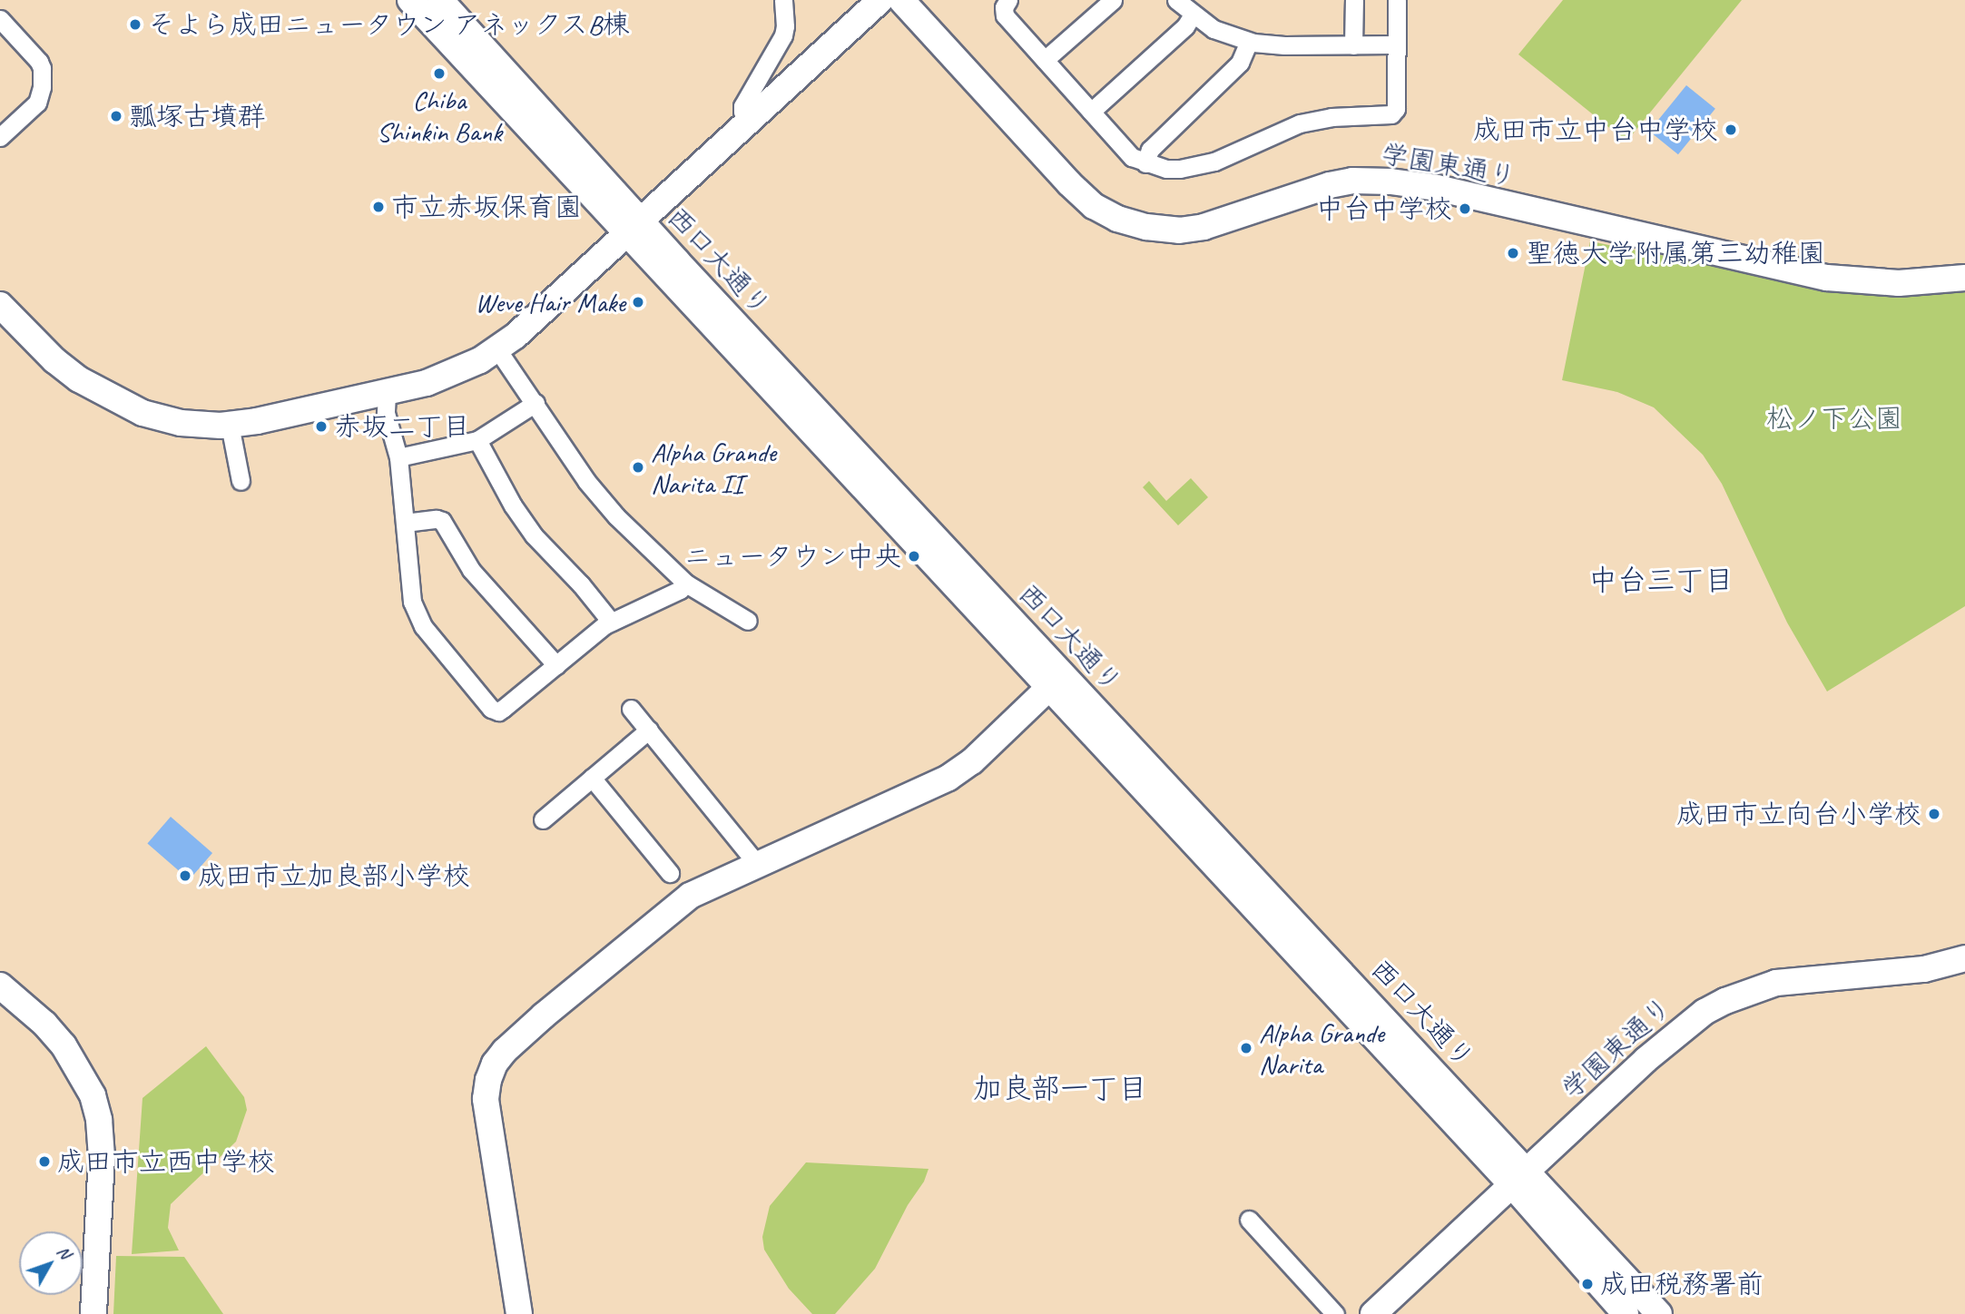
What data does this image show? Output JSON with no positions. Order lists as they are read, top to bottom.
{
  "streets": {
    "street": ["学園東通り", "西口大通り"]
  },
  "crossings": [
    ["学園東通り", "西口大通り"]
  ],
  "districts": ["中台三丁目", "加良部一丁目"],
  "parks": ["松ノ下公園"],
  "places": [
    "そよら成田ニュータウン アネックスB棟",
    "Chiba Shinkin Bank",
    "瓢塚古墳群",
    "成田市立中台中学校",
    "市立赤坂保育園",
    "中台中学校",
    "聖徳大学附属第三幼稚園",
    "Weve Hair Make",
    "赤坂二丁目",
    "Alpha Grande Narita II",
    "ニュータウン中央",
    "成田市立向台小学校",
    "成田市立加良部小学校",
    "Alpha Grande Narita",
    "成田市立西中学校",
    "成田税務署前"
  ],
  "north": "top right"
}
